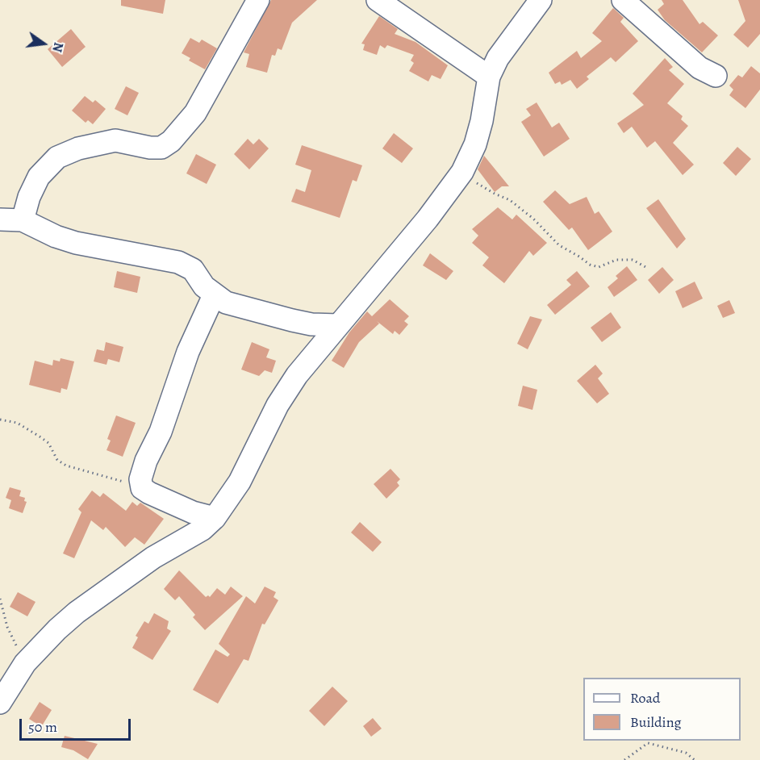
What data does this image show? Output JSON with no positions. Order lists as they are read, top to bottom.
{
  "legend": ["Road", "Building"],
  "scale_bar": "50 m",
  "north": "right"
}
